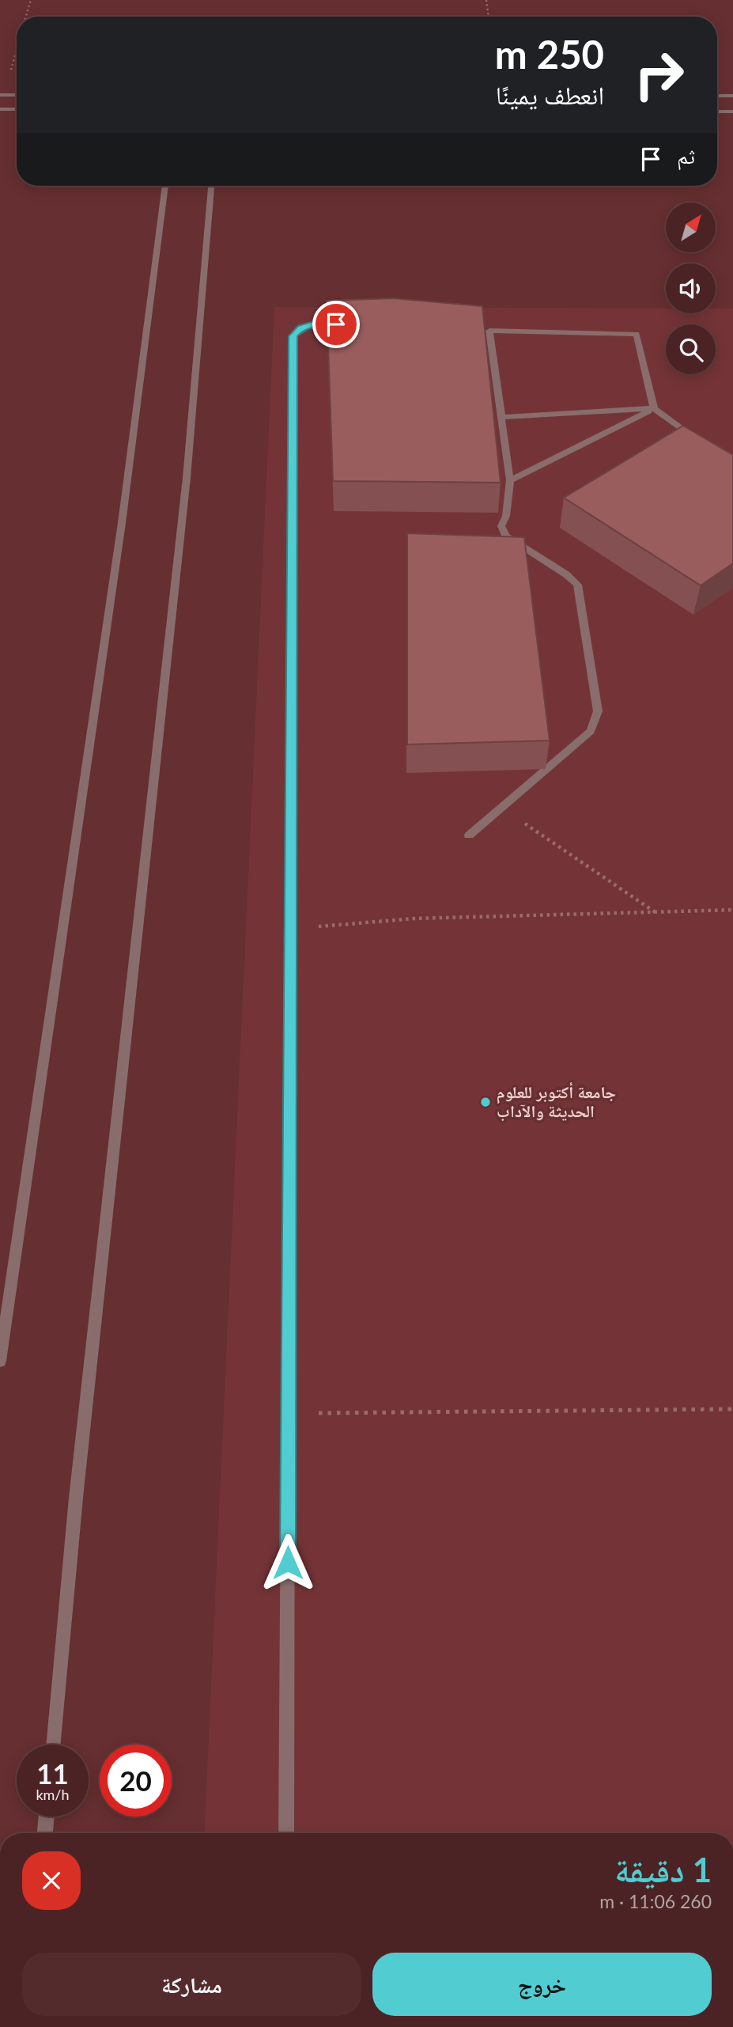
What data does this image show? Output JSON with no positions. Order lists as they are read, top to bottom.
{
  "places": ["جامعة أكتوبر للعلوم الحديثة والآداب"],
  "north": "top right",
  "page": {
    "turn": ["250 m", "انعطف يمينًا"],
    "then": "ثم",
    "speed": "11 km/h",
    "limit": "20",
    "heading": ["1 دقيقة", "260 m · 11:06"],
    "buttons": ["خروج", "مشاركة"]
  }
}
